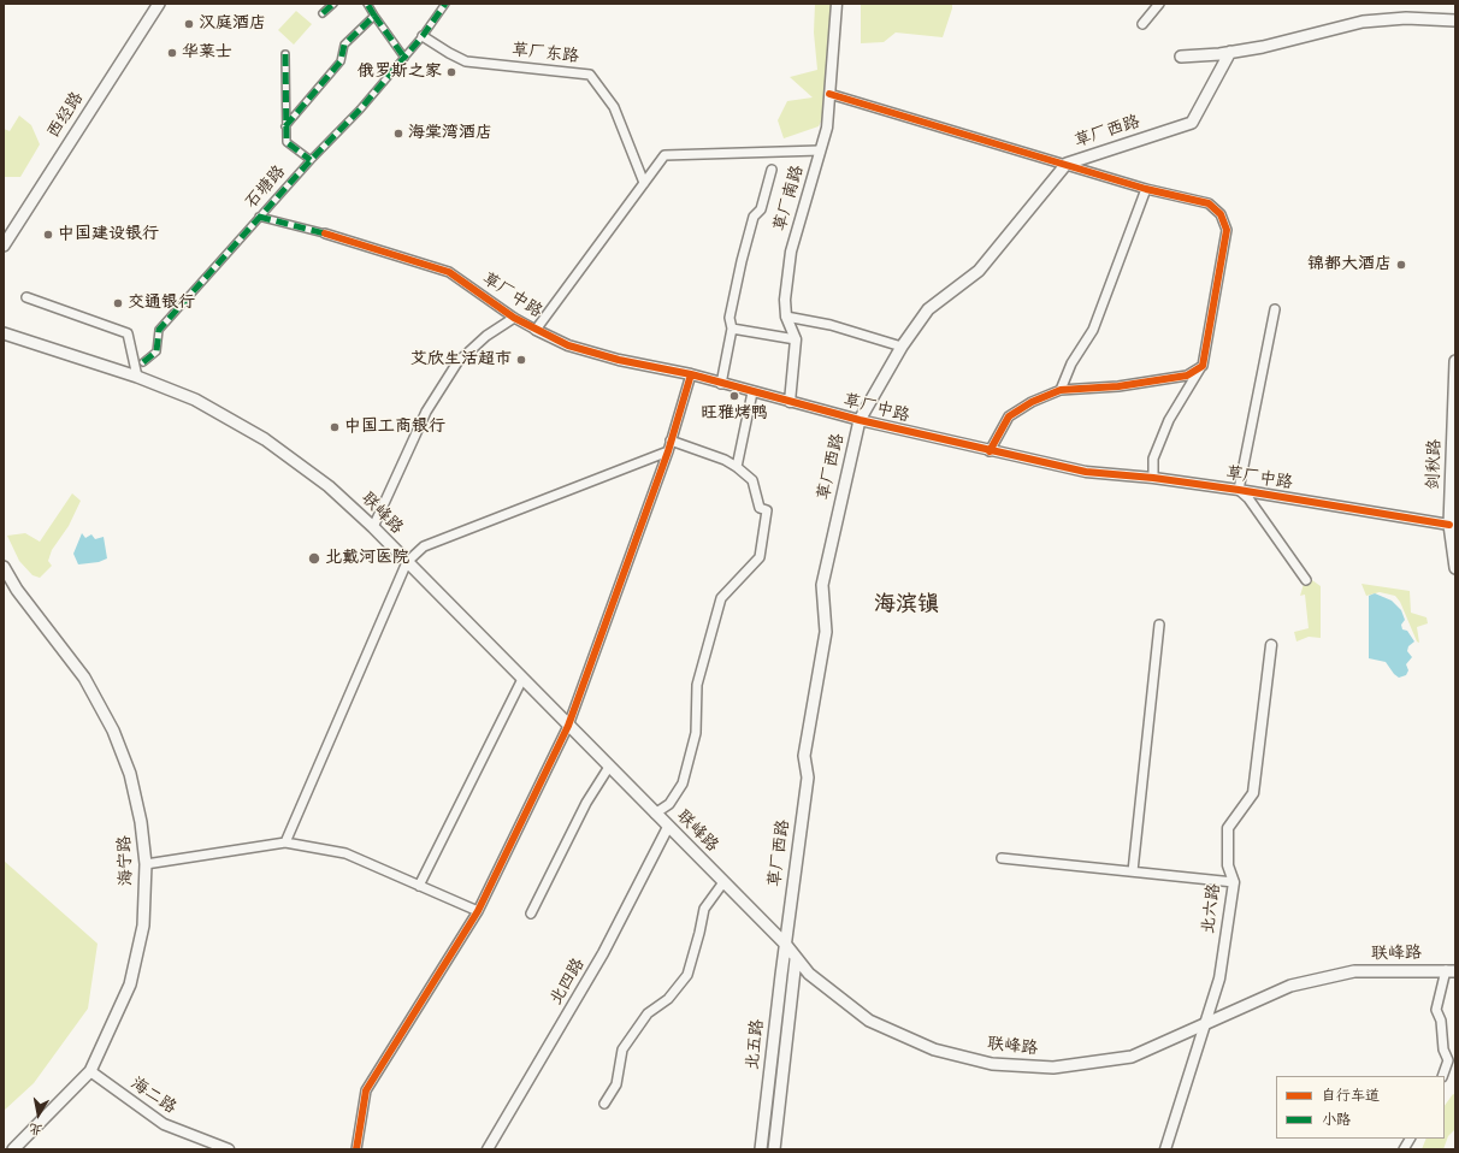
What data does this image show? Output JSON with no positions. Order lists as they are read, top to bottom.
{
  "streets": {
    "main road": [
      "西经路",
      "草厂西路",
      "剑秋路",
      "联峰路",
      "海宁路",
      "北五路"
    ],
    "street": [
      "草厂东路",
      "石塘路",
      "草厂南路",
      "草厂中路",
      "北六路",
      "北四路",
      "海二路"
    ]
  },
  "crossings": [
    ["草厂东路", "石塘路"],
    ["草厂西路", "草厂中路"],
    ["草厂西路", "联峰路"],
    ["草厂西路", "北五路"],
    ["石塘路", "草厂中路"],
    ["草厂南路", "草厂中路"],
    ["草厂中路", "剑秋路"],
    ["联峰路", "北六路"],
    ["联峰路", "北四路"],
    ["联峰路", "北五路"],
    ["海宁路", "海二路"]
  ],
  "districts": ["海滨镇"],
  "places": [
    "汉庭酒店",
    "华莱士",
    "俄罗斯之家",
    "海棠湾酒店",
    "中国建设银行",
    "锦都大酒店",
    "交通银行",
    "艾欣生活超市",
    "旺雅烤鸭",
    "中国工商银行",
    "北戴河医院"
  ],
  "legend": ["自行车道", "小路"],
  "north": "bottom"
}
